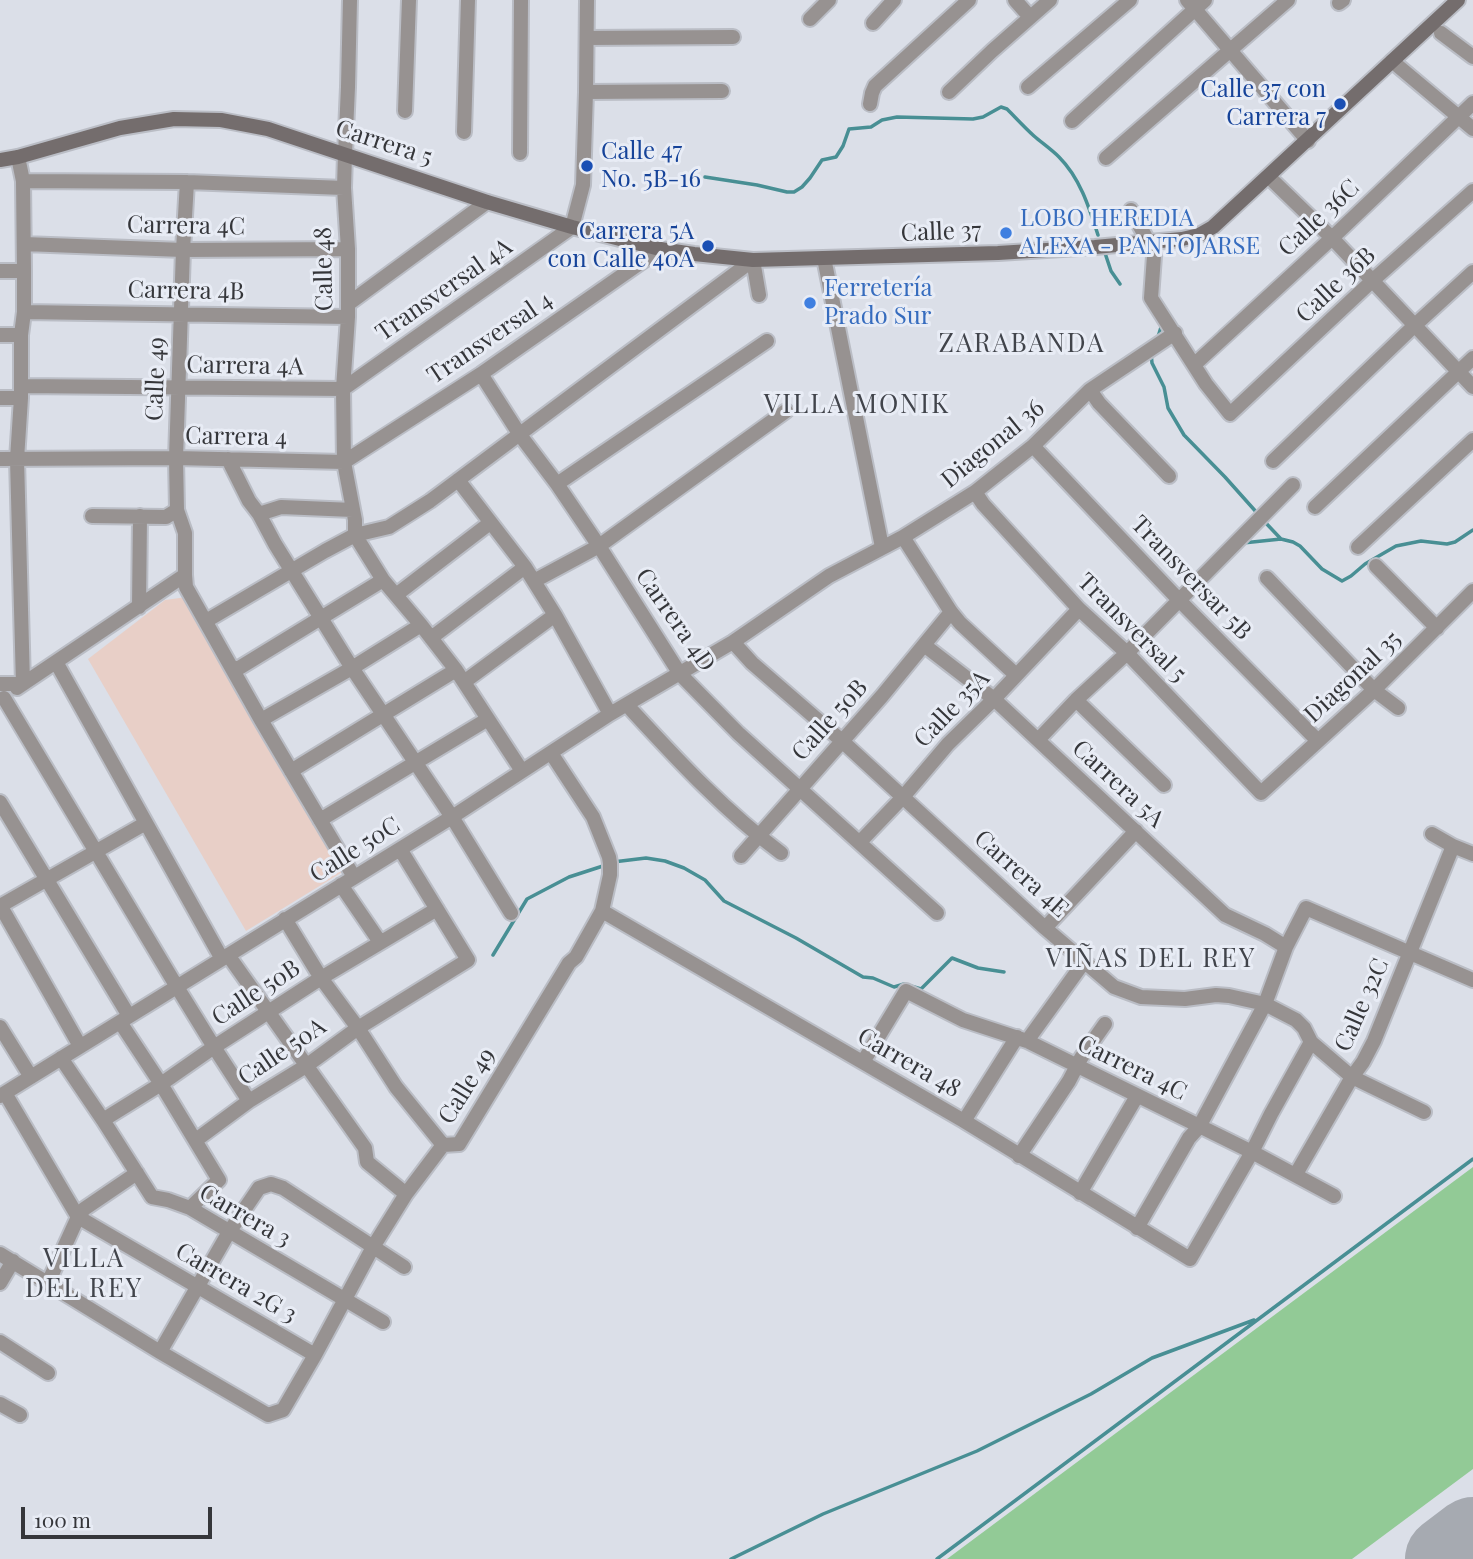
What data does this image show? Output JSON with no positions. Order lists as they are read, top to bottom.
{
  "streets": {
    "main road": ["Carrera 5", "Calle 37"],
    "street": [
      "Calle 36C",
      "Carrera 4C",
      "Calle 48",
      "Calle 36B",
      "Transversal 4A",
      "Carrera 4B",
      "Transversal 4",
      "Carrera 4A",
      "Calle 49",
      "Carrera 4",
      "Diagonal 36",
      "Transversar 5B",
      "Carrera 4D",
      "Transversal 5",
      "Diagonal 35",
      "Calle 35A",
      "Calle 50B",
      "Carrera 5A",
      "Calle 50C",
      "Carrera 4E",
      "Calle 32C",
      "Calle 50A",
      "Carrera 48",
      "Carrera 3",
      "Carrera 2G 3"
    ]
  },
  "crossings": [
    ["Carrera 5", "Calle 37"],
    ["Carrera 5", "Calle 48"],
    ["Carrera 5", "Transversal 4A"],
    ["Carrera 5", "Transversal 4"],
    ["Calle 36C", "Calle 36B"],
    ["Carrera 4C", "Calle 48"],
    ["Carrera 4C", "Calle 49"],
    ["Carrera 4C", "Calle 32C"],
    ["Carrera 4C", "Carrera 48"],
    ["Calle 48", "Transversal 4A"],
    ["Calle 48", "Carrera 4B"],
    ["Calle 48", "Transversal 4"],
    ["Calle 48", "Carrera 4A"],
    ["Calle 48", "Carrera 4"],
    ["Transversal 4A", "Carrera 4A"],
    ["Carrera 4B", "Calle 49"],
    ["Transversal 4", "Carrera 4"],
    ["Transversal 4", "Carrera 4D"],
    ["Carrera 4A", "Calle 49"],
    ["Calle 49", "Carrera 4"],
    ["Calle 49", "Calle 50C"],
    ["Calle 49", "Carrera 48"],
    ["Calle 49", "Carrera 3"],
    ["Calle 49", "Carrera 2G 3"],
    ["Diagonal 36", "Transversar 5B"],
    ["Diagonal 36", "Transversal 5"],
    ["Diagonal 36", "Calle 50C"],
    ["Diagonal 36", "Carrera 4E"],
    ["Transversar 5B", "Diagonal 35"],
    ["Carrera 4D", "Calle 35A"],
    ["Carrera 4D", "Calle 50B"],
    ["Carrera 4D", "Calle 50C"],
    ["Transversal 5", "Diagonal 35"],
    ["Transversal 5", "Calle 35A"],
    ["Calle 35A", "Carrera 5A"],
    ["Calle 35A", "Carrera 4E"],
    ["Calle 50B", "Carrera 5A"],
    ["Calle 50B", "Carrera 4E"],
    ["Calle 50B", "Calle 50A"],
    ["Calle 50B", "Carrera 3"],
    ["Calle 50C", "Carrera 4E"],
    ["Calle 50C", "Carrera 3"],
    ["Calle 50C", "Carrera 2G 3"],
    ["Carrera 4E", "Calle 32C"]
  ],
  "districts": [
    "ZARABANDA",
    "VILLA MONIK",
    "VIÑAS DEL REY",
    "VILLA DEL REY"
  ],
  "places": [
    "Calle 37 con Carrera 7",
    "Calle 47 No. 5B-16",
    "LOBO HEREDIA ALEXA - PANTOJARSE",
    "Carrera 5A con Calle 40A",
    "Ferretería Prado Sur"
  ],
  "scale_bar": "100 m"
}
